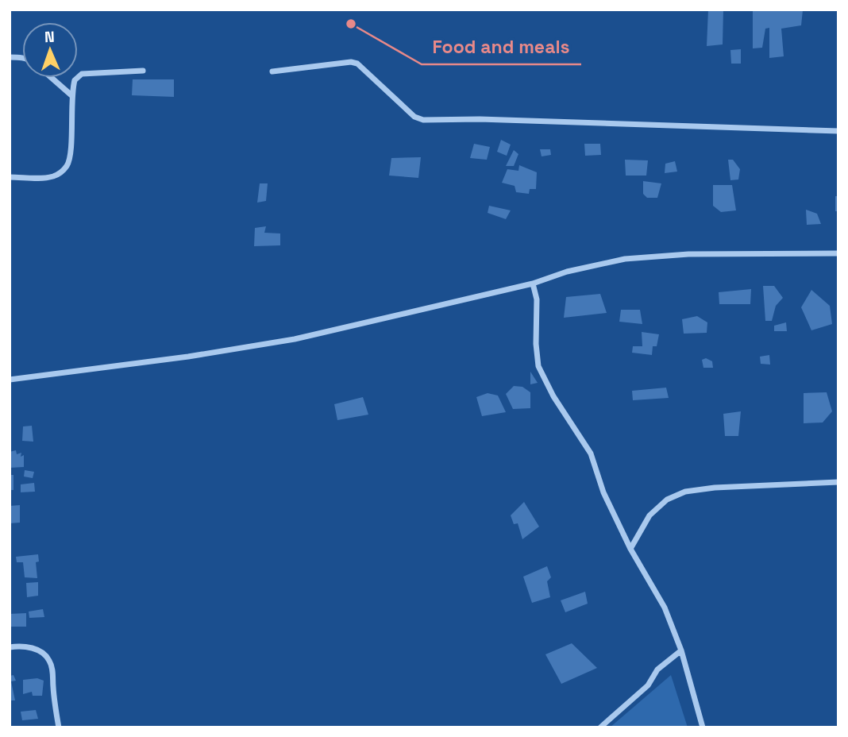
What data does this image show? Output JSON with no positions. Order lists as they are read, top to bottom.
{
  "places": ["Food and meals"],
  "north": "top"
}
